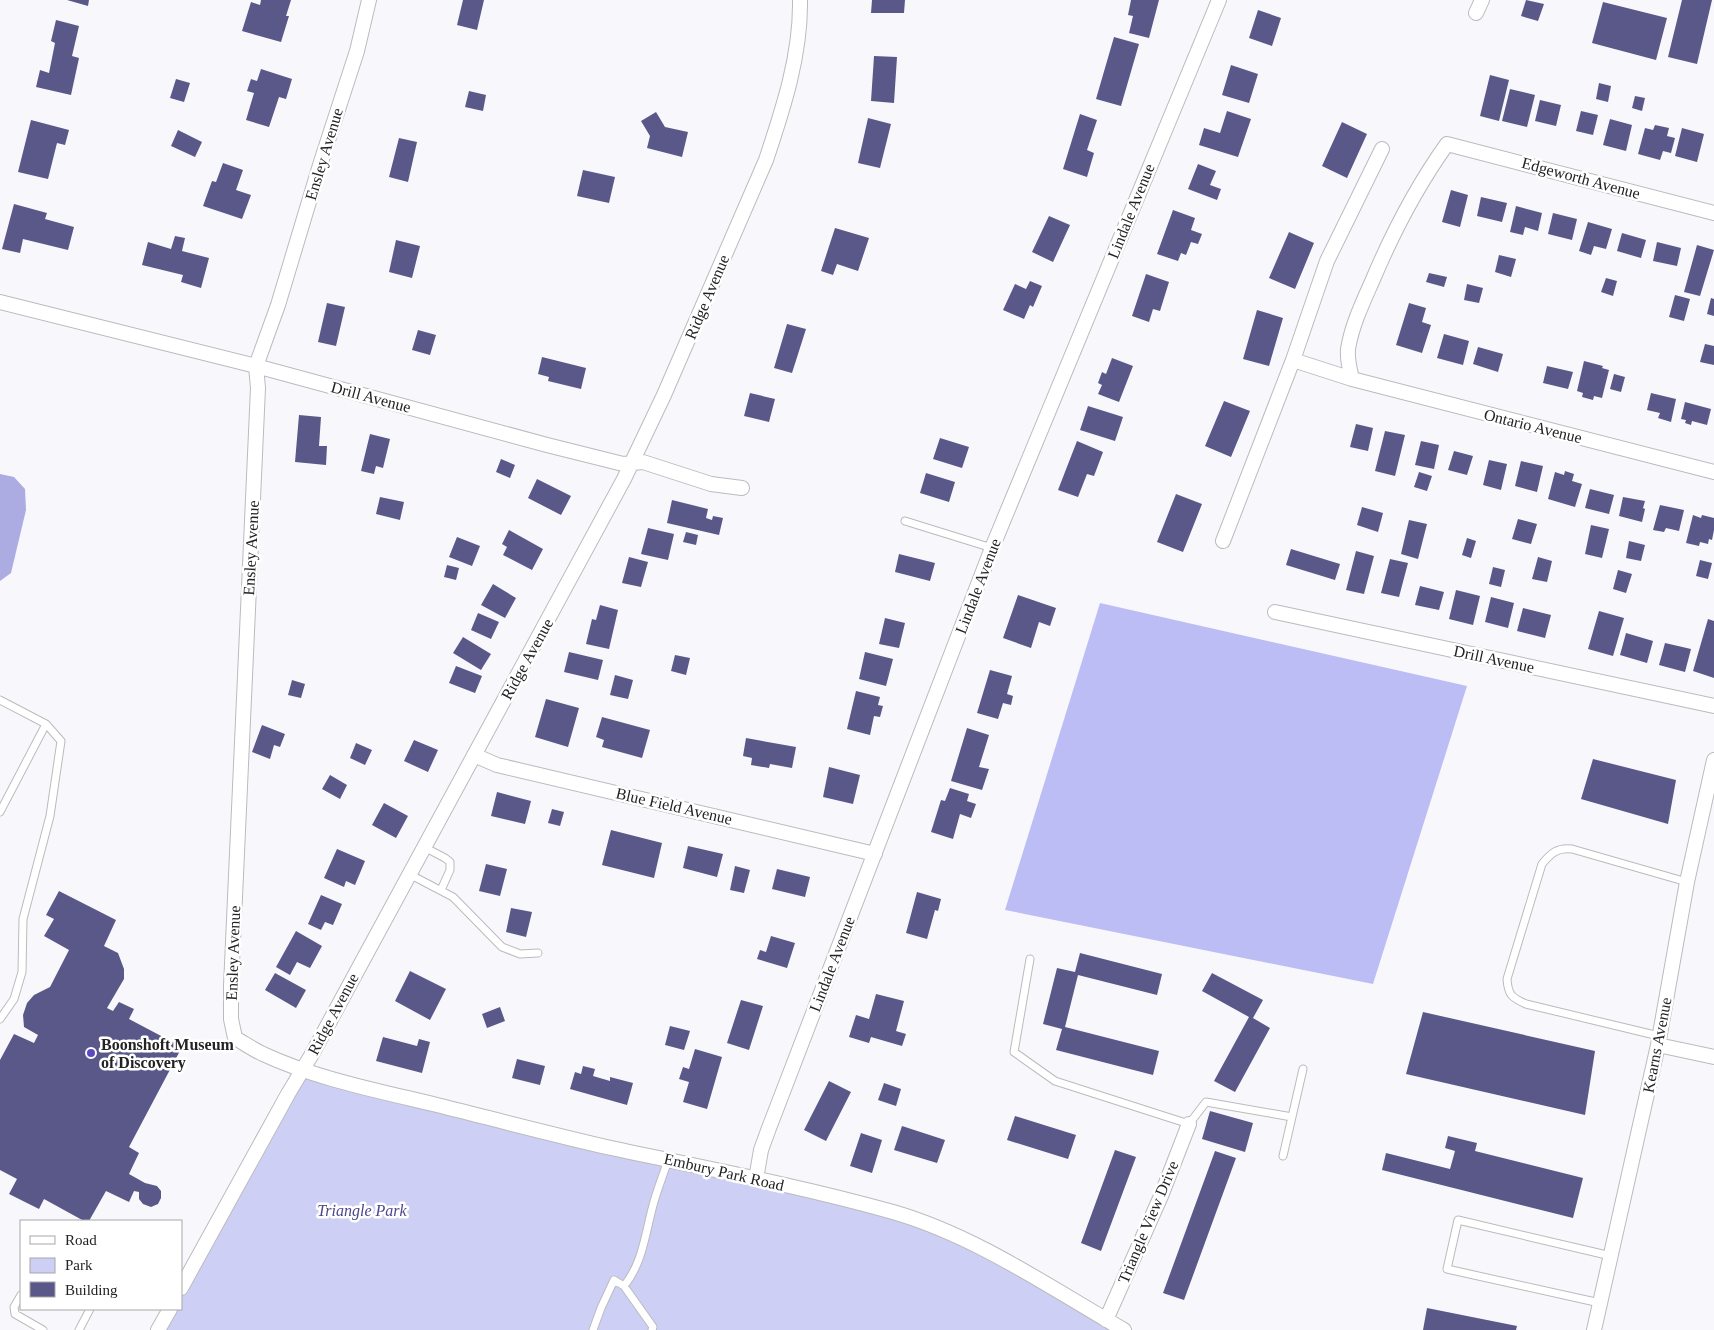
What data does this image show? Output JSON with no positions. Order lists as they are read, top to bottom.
{
  "streets": {
    "street": [
      "Ensley Avenue",
      "Edgeworth Avenue",
      "Lindale Avenue",
      "Ridge Avenue",
      "Drill Avenue",
      "Ontario Avenue",
      "Blue Field Avenue",
      "Kearns Avenue",
      "Embury Park Road",
      "Triangle View Drive"
    ]
  },
  "crossings": [
    ["Ensley Avenue", "Ridge Avenue"],
    ["Ensley Avenue", "Drill Avenue"],
    ["Ensley Avenue", "Embury Park Road"],
    ["Edgeworth Avenue", "Ontario Avenue"],
    ["Lindale Avenue", "Blue Field Avenue"],
    ["Lindale Avenue", "Embury Park Road"],
    ["Ridge Avenue", "Drill Avenue"],
    ["Ridge Avenue", "Blue Field Avenue"],
    ["Ridge Avenue", "Embury Park Road"],
    ["Embury Park Road", "Triangle View Drive"]
  ],
  "parks": ["Triangle Park"],
  "places": ["Boonshoft Museum of Discovery"],
  "legend": ["Road", "Park", "Building"]
}
